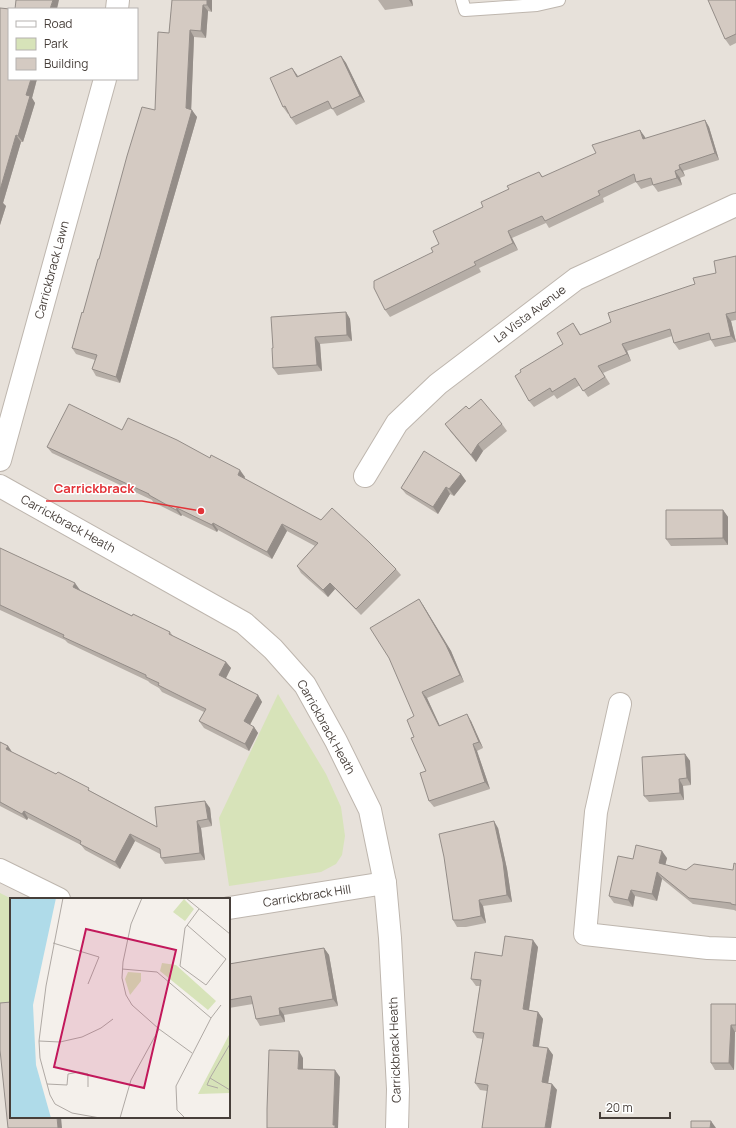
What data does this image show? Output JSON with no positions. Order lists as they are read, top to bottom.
{
  "streets": {
    "street": [
      "Carrickbrack Lawn",
      "La Vista Avenue",
      "Carrickbrack Heath",
      "Carrickbrack Hill"
    ]
  },
  "crossings": [
    ["Carrickbrack Heath", "Carrickbrack Hill"]
  ],
  "places": ["Carrickbrack"],
  "legend": ["Road", "Park", "Building"],
  "scale_bar": "20 m"
}
